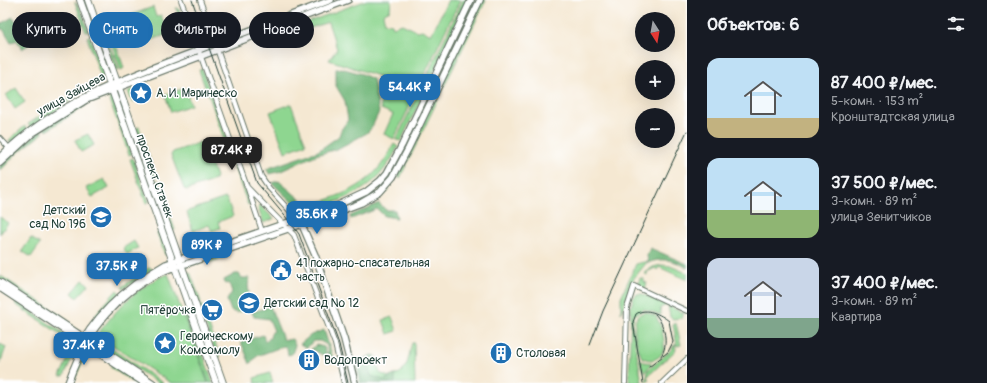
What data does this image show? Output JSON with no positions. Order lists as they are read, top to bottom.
{
  "streets": {
    "main road": ["улица Зайцева", "проспект Стачек"]
  },
  "crossings": [
    ["улица Зайцева", "проспект Стачек"]
  ],
  "places": {
    "place": ["А. И. Маринеско", "Героическому Комсомолу"],
    "school or university": ["Детский сад № 196", "Детский сад № 12"],
    "public building": ["41 пожарно-спасательная часть"],
    "supermarket": ["Пятёрочка"],
    "building": ["Столовая", "Водопроект"]
  },
  "north": "bottom",
  "page": {
    "heading": "Объектов: 6",
    "map_buttons": ["+", "−"],
    "chip": [
      "Купить",
      "Снять",
      "Фильтры",
      "Новое"
    ],
    "list": [
      {
        "name": "87 400 ₽/мес.",
        "note": "5-комн. · 153 m² · Кронштадтская улица"
      },
      {
        "name": "37 500 ₽/мес.",
        "note": "3-комн. · 89 m² · улица Зенитчиков"
      },
      {
        "name": "37 400 ₽/мес.",
        "note": "3-комн. · 89 m² · Квартира"
      }
    ],
    "price": [
      "54.4K ₽",
      "87.4K ₽",
      "35.6K ₽",
      "89K ₽",
      "37.5K ₽",
      "37.4K ₽"
    ]
  }
}
